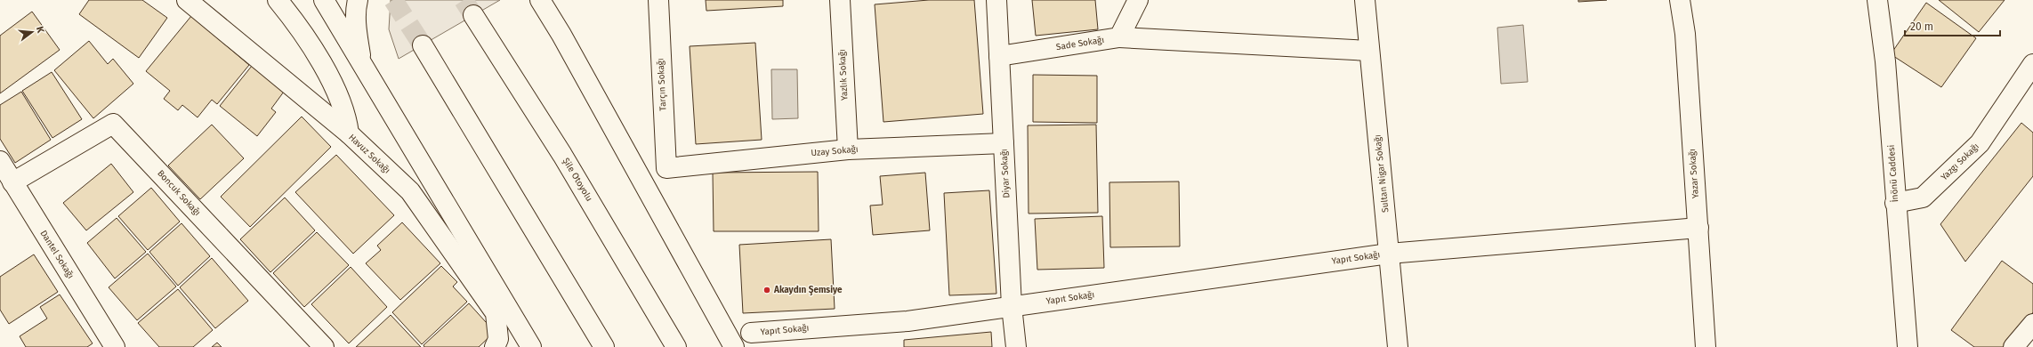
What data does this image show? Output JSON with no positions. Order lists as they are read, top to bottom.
{
  "streets": {
    "main road": [
      "Sade Sokağı",
      "Yazlık Sokağı",
      "Tarçın Sokağı",
      "Uzay Sokağı",
      "Havuz Sokağı",
      "Yazgı Sokağı",
      "Diyar Sokağı",
      "Sultan Nigar Sokağı",
      "Yazar Sokağı",
      "İnönü Caddesi",
      "Şile Otoyolu",
      "Boncuk Sokağı",
      "Dantel Sokağı",
      "Yapıt Sokağı"
    ]
  },
  "crossings": [
    ["Sade Sokağı", "Diyar Sokağı"],
    ["Sade Sokağı", "Sultan Nigar Sokağı"],
    ["Yazlık Sokağı", "Uzay Sokağı"],
    ["Tarçın Sokağı", "Uzay Sokağı"],
    ["Uzay Sokağı", "Diyar Sokağı"],
    ["Yazgı Sokağı", "İnönü Caddesi"],
    ["Diyar Sokağı", "Yapıt Sokağı"],
    ["Sultan Nigar Sokağı", "Yapıt Sokağı"],
    ["Yazar Sokağı", "Yapıt Sokağı"],
    ["Boncuk Sokağı", "Dantel Sokağı"]
  ],
  "places": ["Akaydın Şemsiye"],
  "scale_bar": "20 m",
  "north": "right"
}
